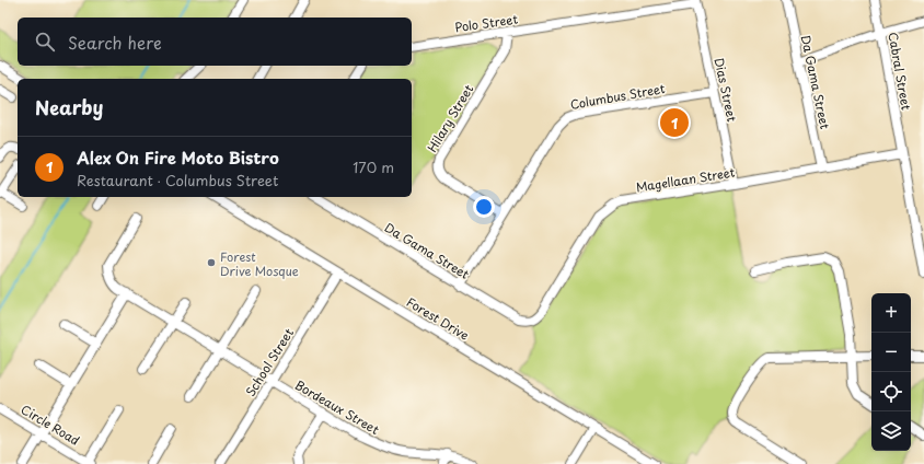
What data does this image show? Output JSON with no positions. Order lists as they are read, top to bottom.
{
  "streets": {
    "street": [
      "Polo Street",
      "Cabral Street",
      "Da Gama Street",
      "Dias Street",
      "Columbus Street",
      "Hilary Street",
      "Magellaan Street",
      "Forest Drive",
      "School Street",
      "Bordeaux Street",
      "Circle Road"
    ]
  },
  "crossings": [
    ["Polo Street", "Dias Street"],
    ["Polo Street", "Hilary Street"],
    ["Cabral Street", "Magellaan Street"],
    ["Da Gama Street", "Columbus Street"],
    ["Da Gama Street", "Magellaan Street"],
    ["Dias Street", "Columbus Street"],
    ["Dias Street", "Magellaan Street"],
    ["Columbus Street", "Hilary Street"],
    ["Forest Drive", "School Street"],
    ["School Street", "Bordeaux Street"]
  ],
  "places": ["Forest Drive Mosque"],
  "page": {
    "search": "Search here",
    "heading": "Nearby",
    "pins": "1",
    "list": [
      {
        "mark": "1",
        "name": "Alex On Fire Moto Bistro",
        "note": "Restaurant · Columbus Street",
        "value": "170 m"
      }
    ],
    "map_buttons": ["+", "−"]
  }
}
